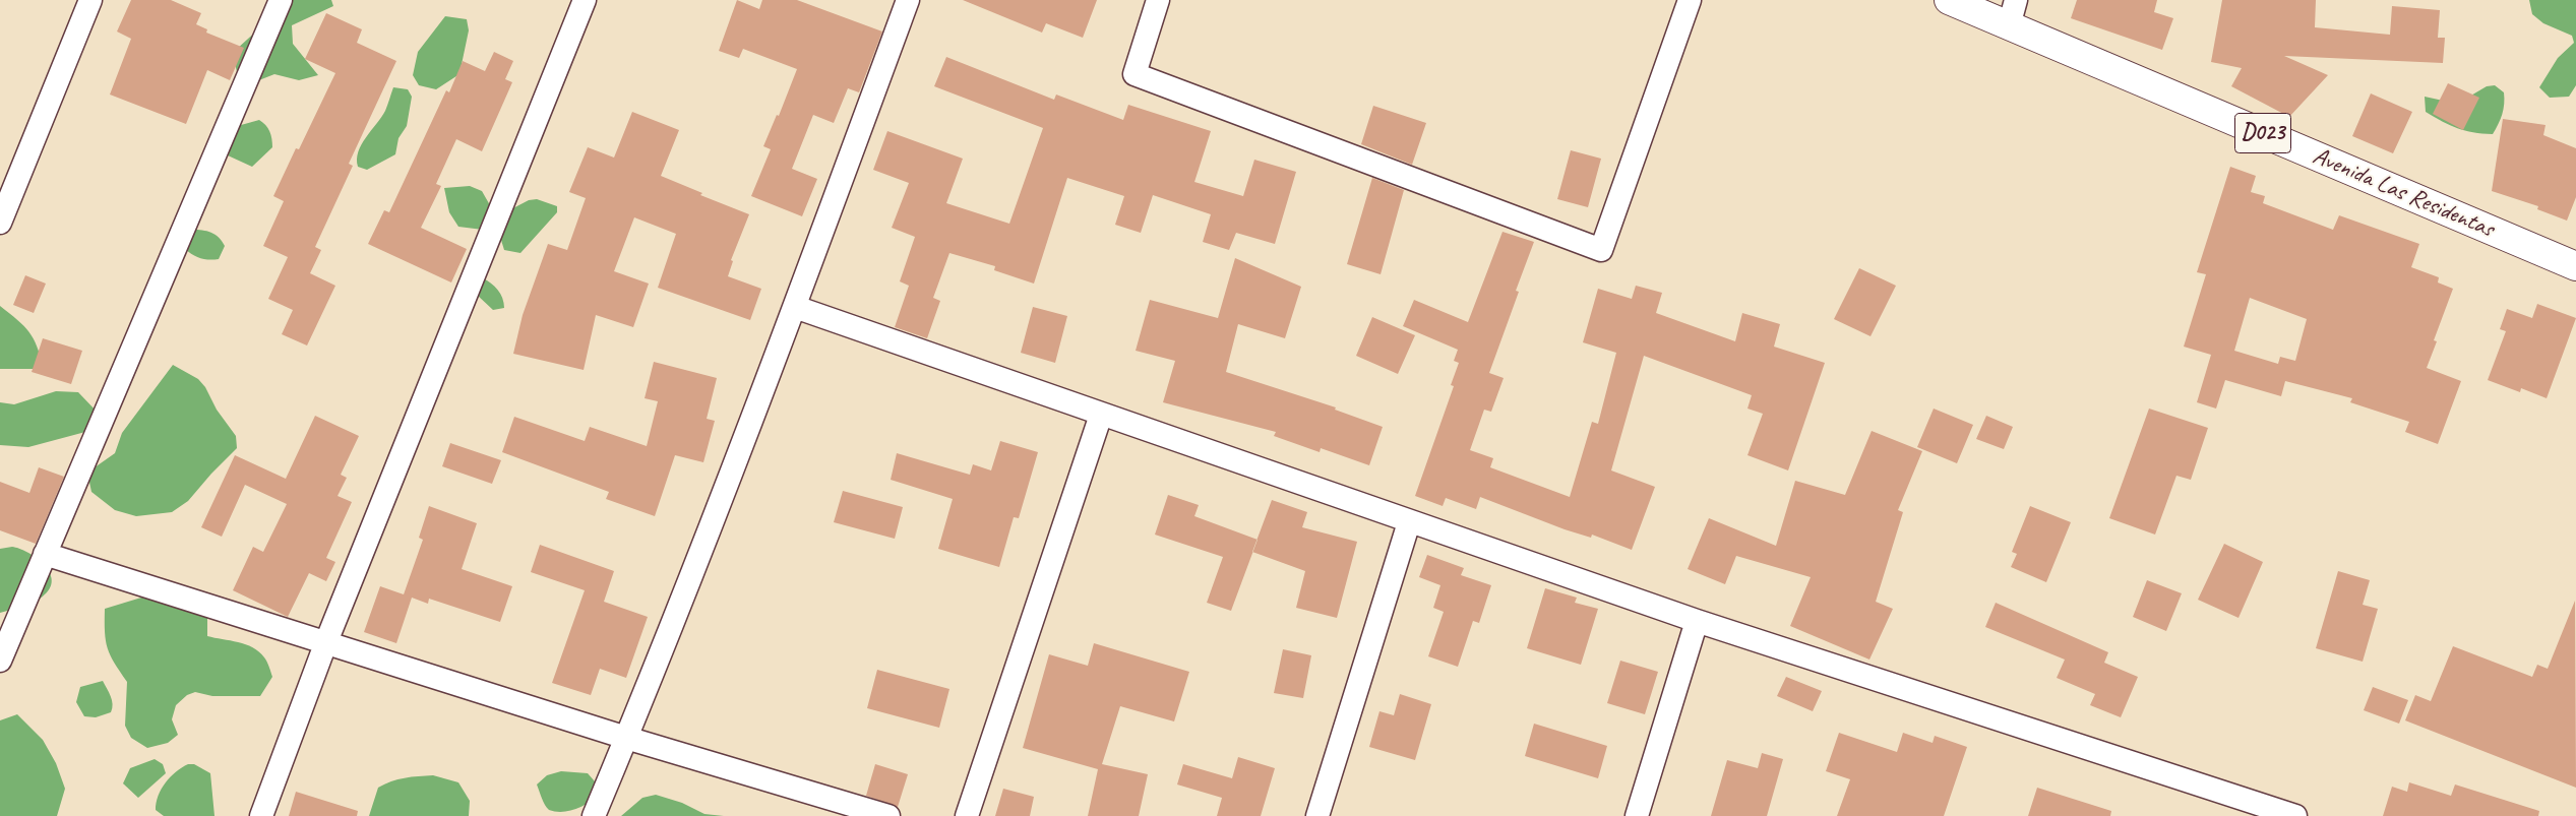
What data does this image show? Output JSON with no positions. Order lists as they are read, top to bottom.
{
  "streets": {
    "main road": ["D023", "Avenida Las Residentas"]
  }
}
